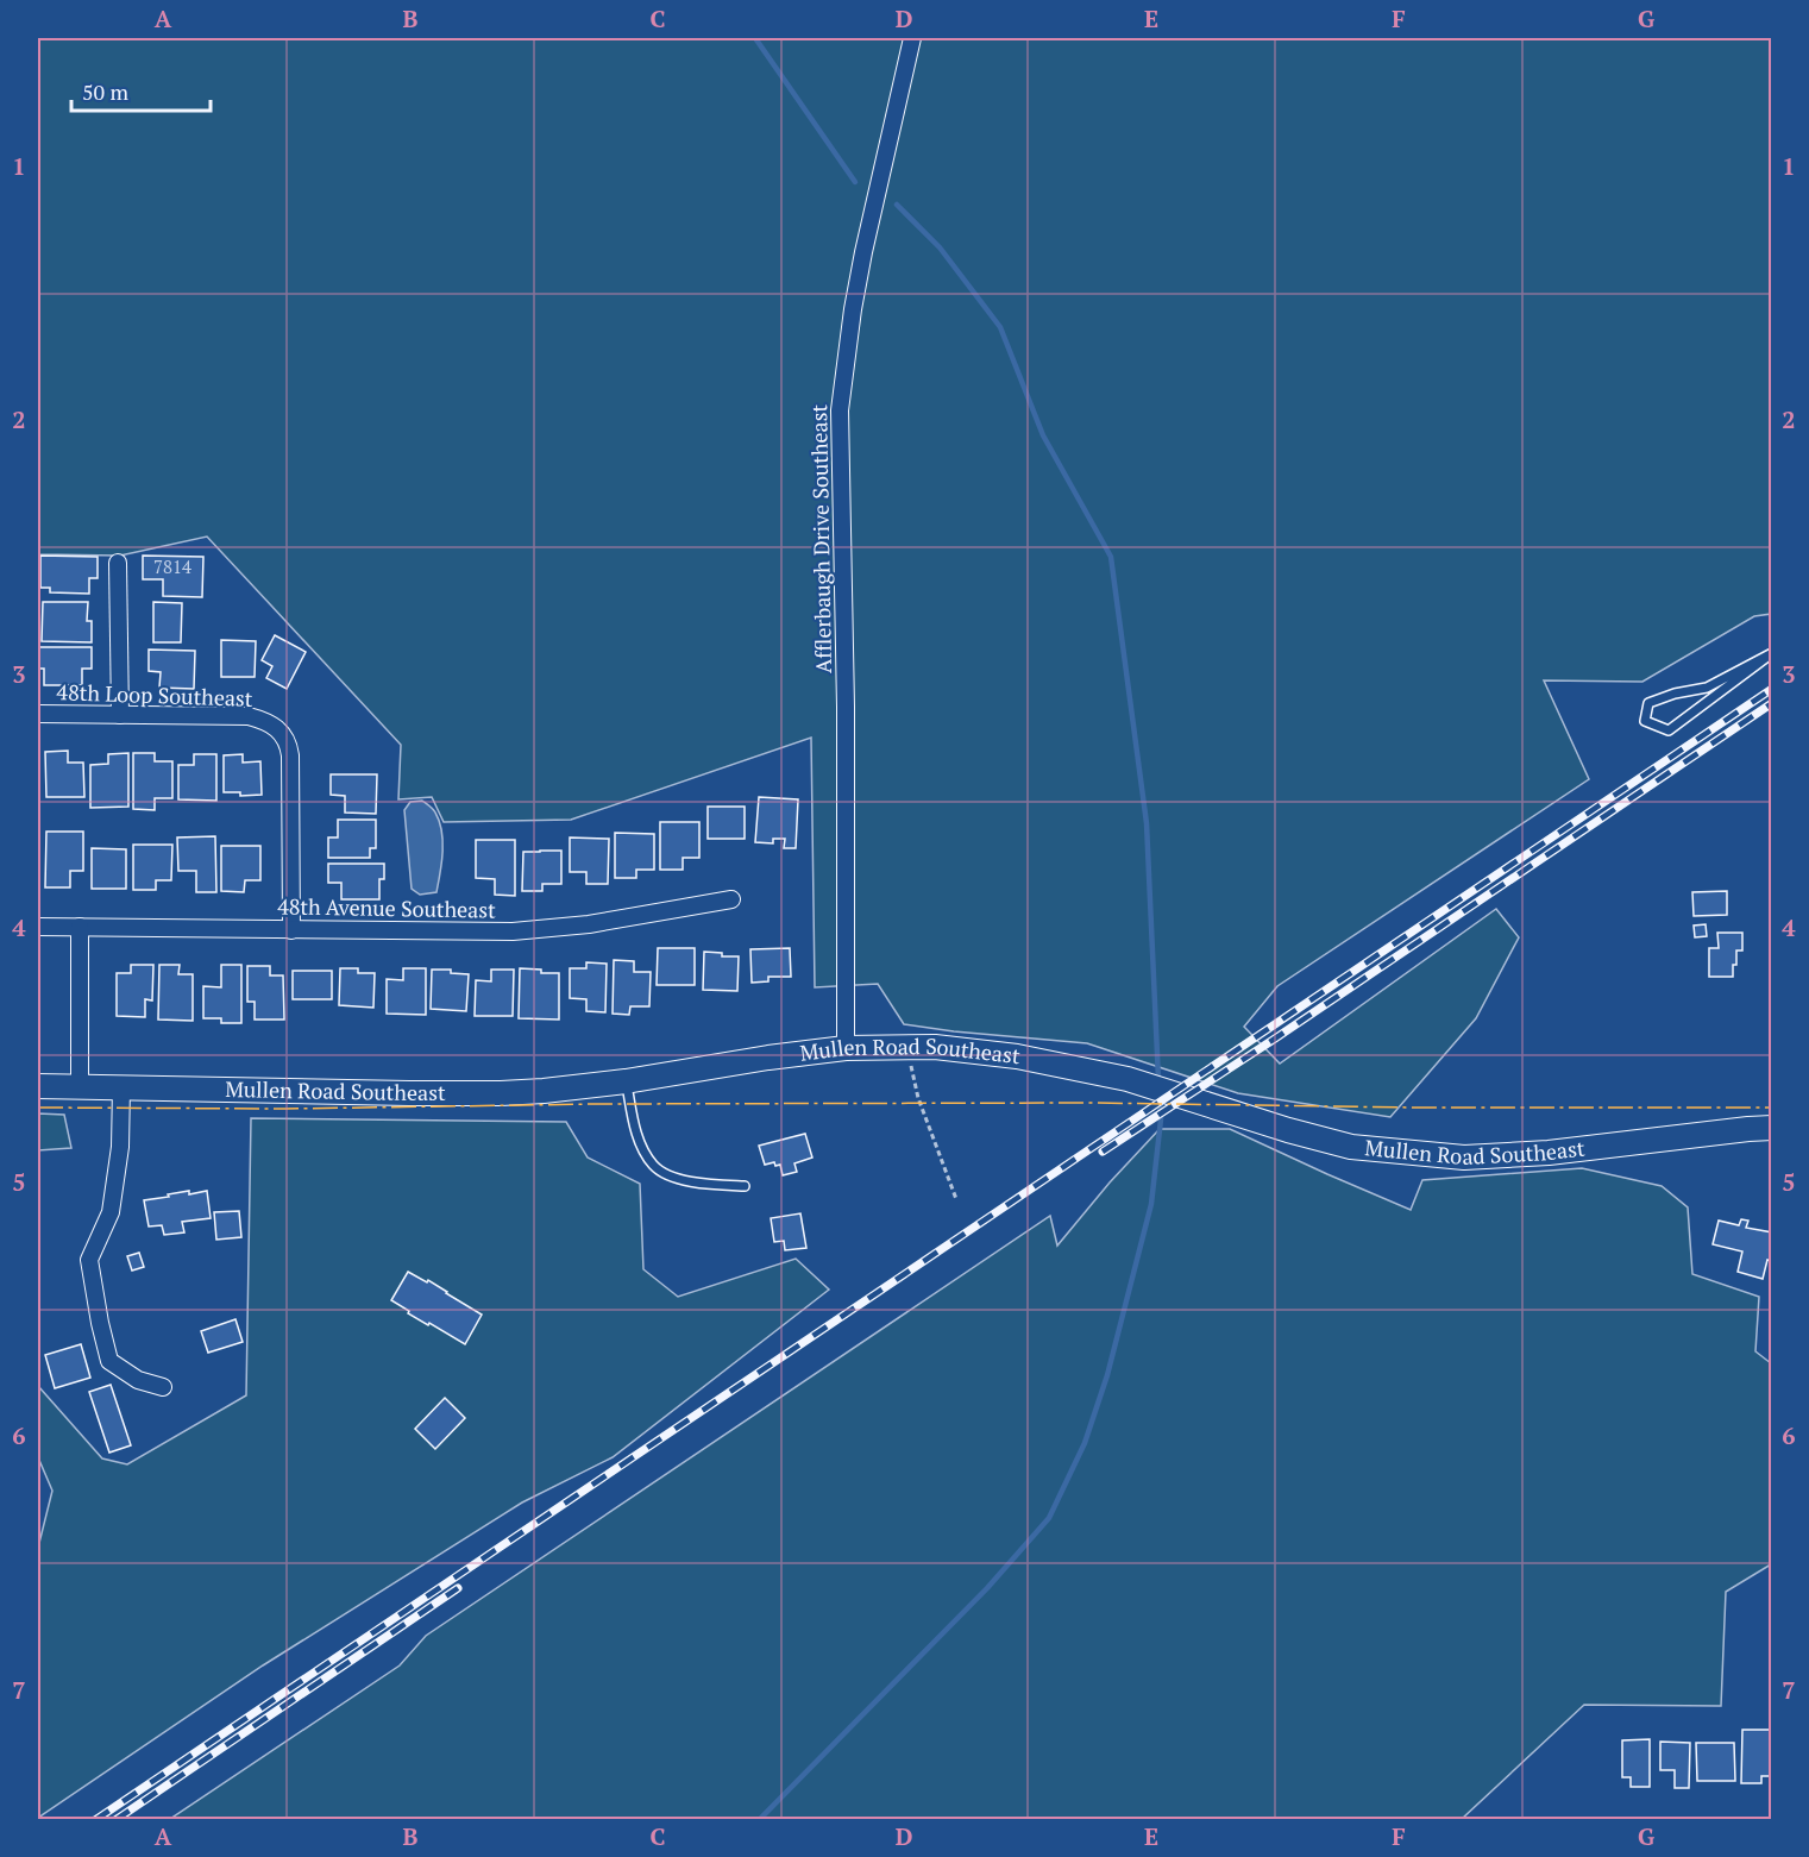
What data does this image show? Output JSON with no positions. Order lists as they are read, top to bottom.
{
  "streets": {
    "street": [
      "Afflerbaugh Drive Southeast",
      "48th Loop Southeast",
      "48th Avenue Southeast",
      "Mullen Road Southeast"
    ]
  },
  "crossings": [
    ["Afflerbaugh Drive Southeast", "Mullen Road Southeast"],
    ["48th Loop Southeast", "48th Avenue Southeast"]
  ],
  "house_numbers": ["7814"],
  "scale_bar": "50 m",
  "grid": {
    "columns": [
      "A",
      "B",
      "C",
      "D",
      "E",
      "F",
      "G"
    ],
    "rows": [
      "1",
      "2",
      "3",
      "4",
      "5",
      "6",
      "7"
    ]
  }
}
